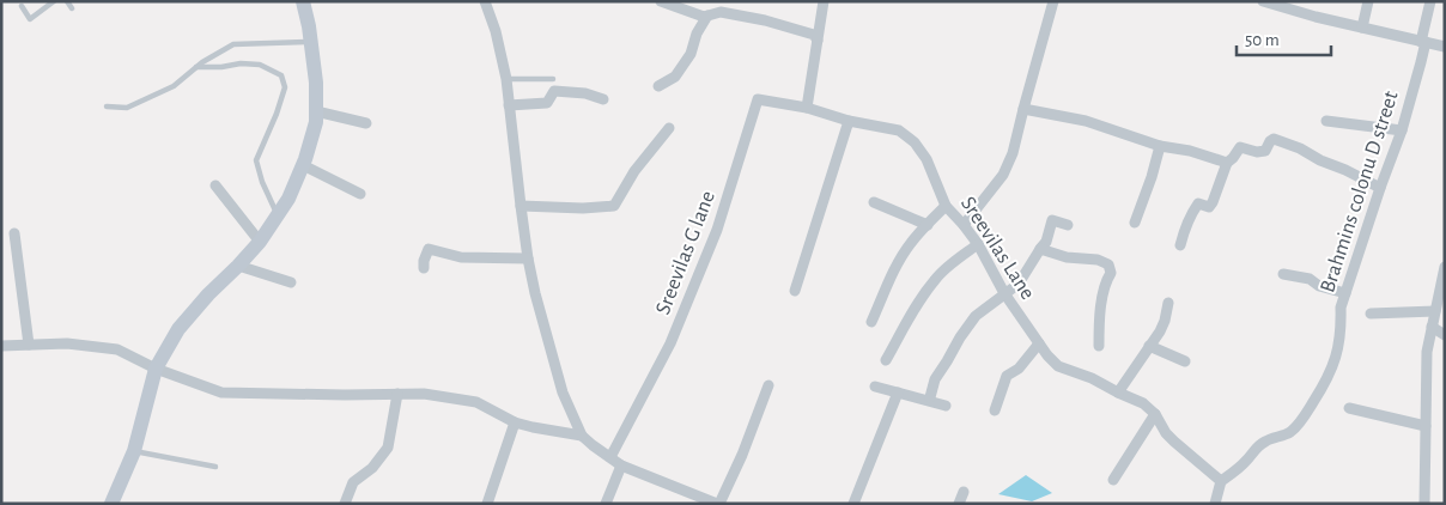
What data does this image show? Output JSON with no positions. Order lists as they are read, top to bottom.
{
  "streets": {
    "street": ["Brahmins colonu D street", "Sreevilas Lane", "Sreevilas G lane"]
  },
  "crossings": [
    ["Brahmins colonu D street", "Sreevilas Lane"],
    ["Sreevilas Lane", "Sreevilas G lane"]
  ],
  "scale_bar": "50 m"
}
